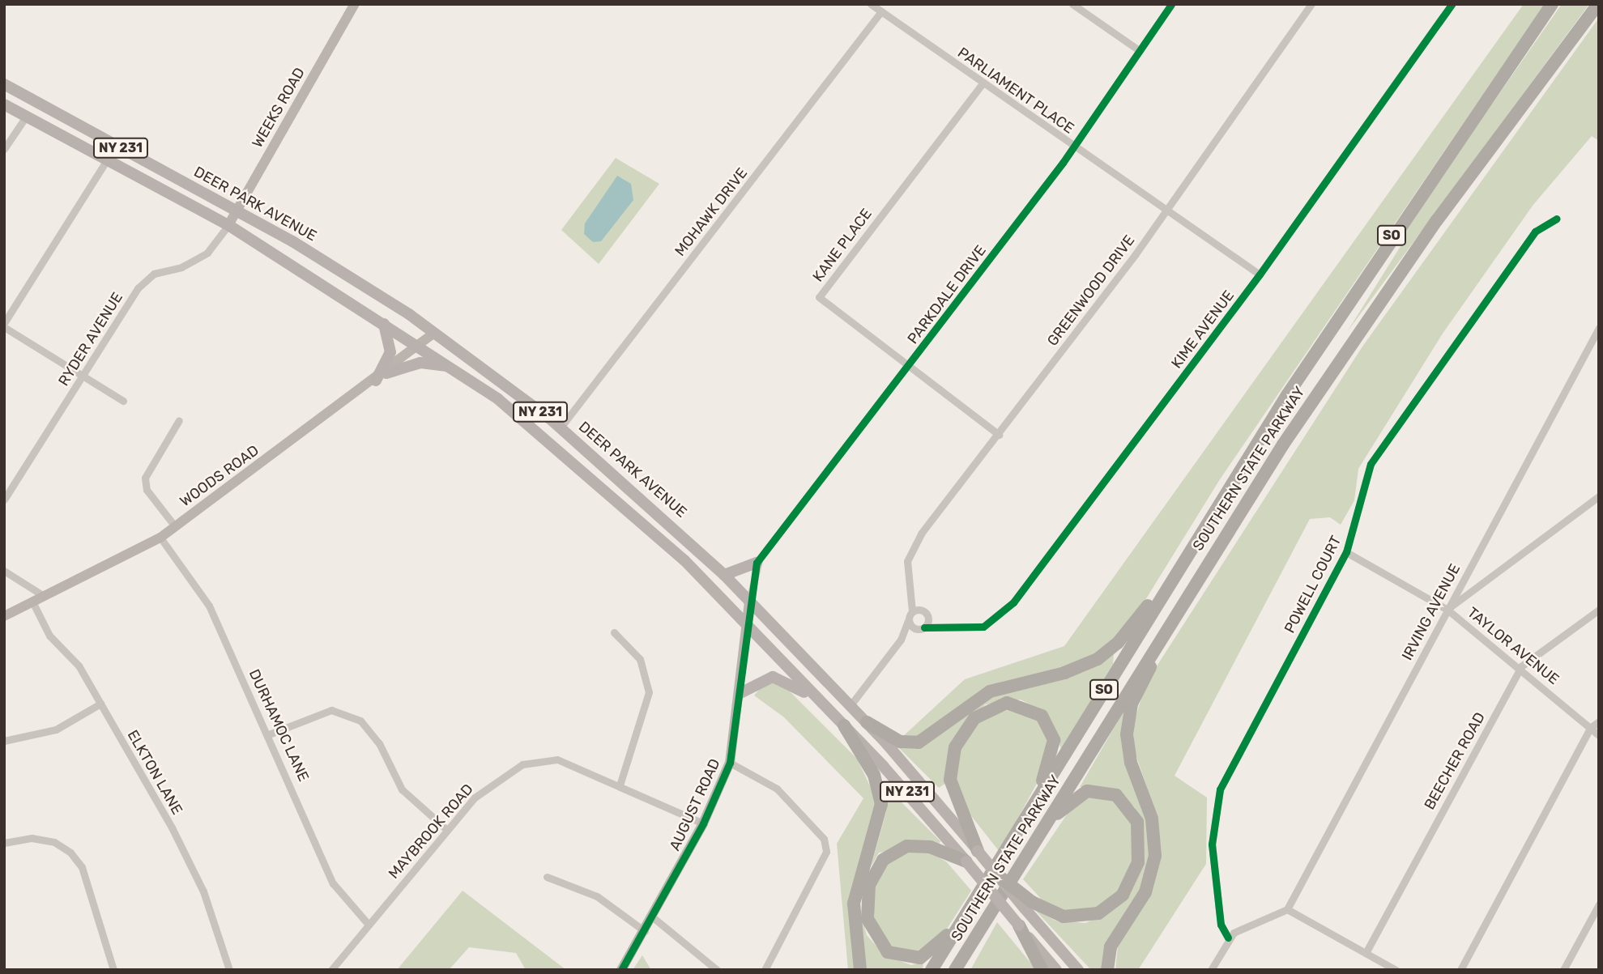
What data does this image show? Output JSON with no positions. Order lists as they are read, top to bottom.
{
  "streets": {
    "highway": ["SO", "SOUTHERN STATE PARKWAY"],
    "main road": ["NY 231", "DEER PARK AVENUE"],
    "street": [
      "PARLIAMENT PLACE",
      "WEEKS ROAD",
      "MOHAWK DRIVE",
      "KANE PLACE",
      "GREENWOOD DRIVE",
      "PARKDALE DRIVE",
      "KIME AVENUE",
      "RYDER AVENUE",
      "WOODS ROAD",
      "POWELL COURT",
      "IRVING AVENUE",
      "TAYLOR AVENUE",
      "DURHAMOC LANE",
      "BEECHER ROAD",
      "ELKTON LANE",
      "AUGUST ROAD",
      "MAYBROOK ROAD"
    ]
  },
  "crossings": [
    ["PARLIAMENT PLACE", "MOHAWK DRIVE"],
    ["PARLIAMENT PLACE", "KANE PLACE"],
    ["PARLIAMENT PLACE", "GREENWOOD DRIVE"],
    ["PARLIAMENT PLACE", "PARKDALE DRIVE"],
    ["PARLIAMENT PLACE", "KIME AVENUE"],
    ["WEEKS ROAD", "NY 231"],
    ["WEEKS ROAD", "DEER PARK AVENUE"],
    ["WEEKS ROAD", "RYDER AVENUE"],
    ["NY 231", "RYDER AVENUE"],
    ["NY 231", "WOODS ROAD"],
    ["NY 231", "AUGUST ROAD"],
    ["DEER PARK AVENUE", "MOHAWK DRIVE"],
    ["DEER PARK AVENUE", "PARKDALE DRIVE"],
    ["DEER PARK AVENUE", "WOODS ROAD"],
    ["DEER PARK AVENUE", "AUGUST ROAD"],
    ["KANE PLACE", "GREENWOOD DRIVE"],
    ["KANE PLACE", "PARKDALE DRIVE"],
    ["PARKDALE DRIVE", "AUGUST ROAD"],
    ["WOODS ROAD", "DURHAMOC LANE"],
    ["WOODS ROAD", "ELKTON LANE"],
    ["POWELL COURT", "TAYLOR AVENUE"],
    ["IRVING AVENUE", "TAYLOR AVENUE"],
    ["TAYLOR AVENUE", "BEECHER ROAD"],
    ["DURHAMOC LANE", "MAYBROOK ROAD"],
    ["AUGUST ROAD", "MAYBROOK ROAD"]
  ]
}
